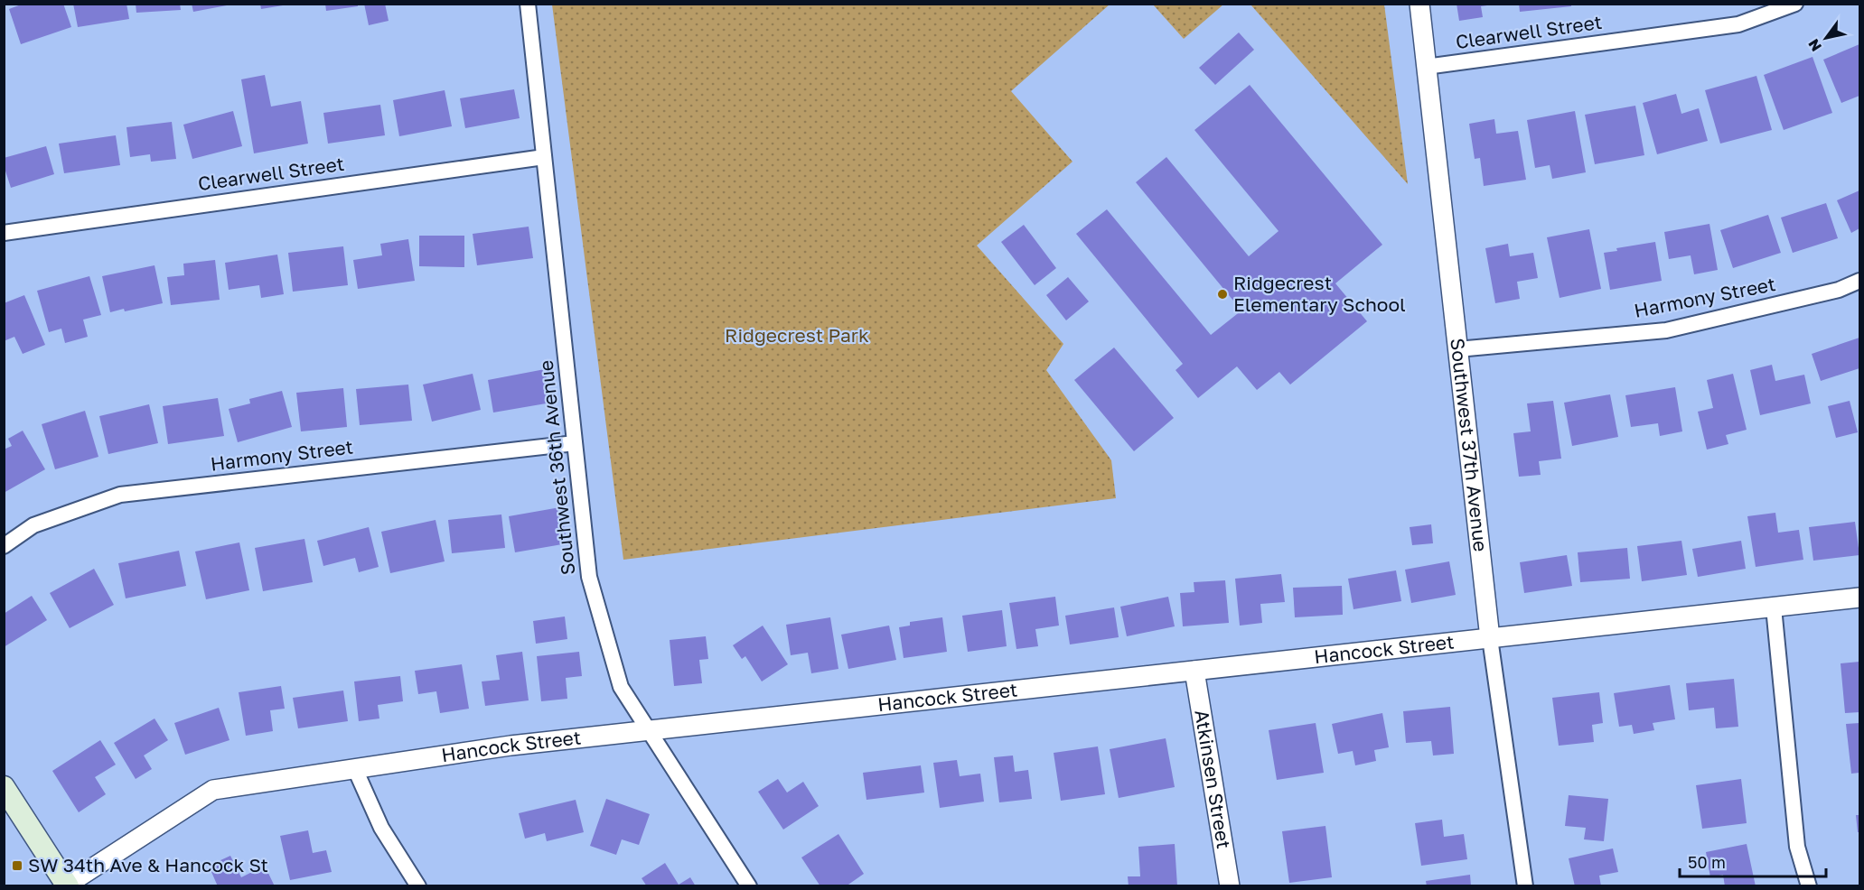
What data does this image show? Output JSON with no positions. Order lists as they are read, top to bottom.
{
  "streets": {
    "street": [
      "Clearwell Street",
      "Harmony Street",
      "Southwest 37th Avenue",
      "Southwest 36th Avenue",
      "Hancock Street",
      "Atkinsen Street"
    ]
  },
  "crossings": [
    ["Clearwell Street", "Southwest 37th Avenue"],
    ["Clearwell Street", "Southwest 36th Avenue"],
    ["Harmony Street", "Southwest 37th Avenue"],
    ["Harmony Street", "Southwest 36th Avenue"],
    ["Southwest 37th Avenue", "Hancock Street"],
    ["Southwest 36th Avenue", "Hancock Street"],
    ["Hancock Street", "Atkinsen Street"]
  ],
  "parks": ["Ridgecrest Park"],
  "places": {
    "other": ["Ridgecrest Elementary School"],
    "transit": ["SW 34th Ave & Hancock St"]
  },
  "scale_bar": "50 m",
  "north": "bottom left"
}
